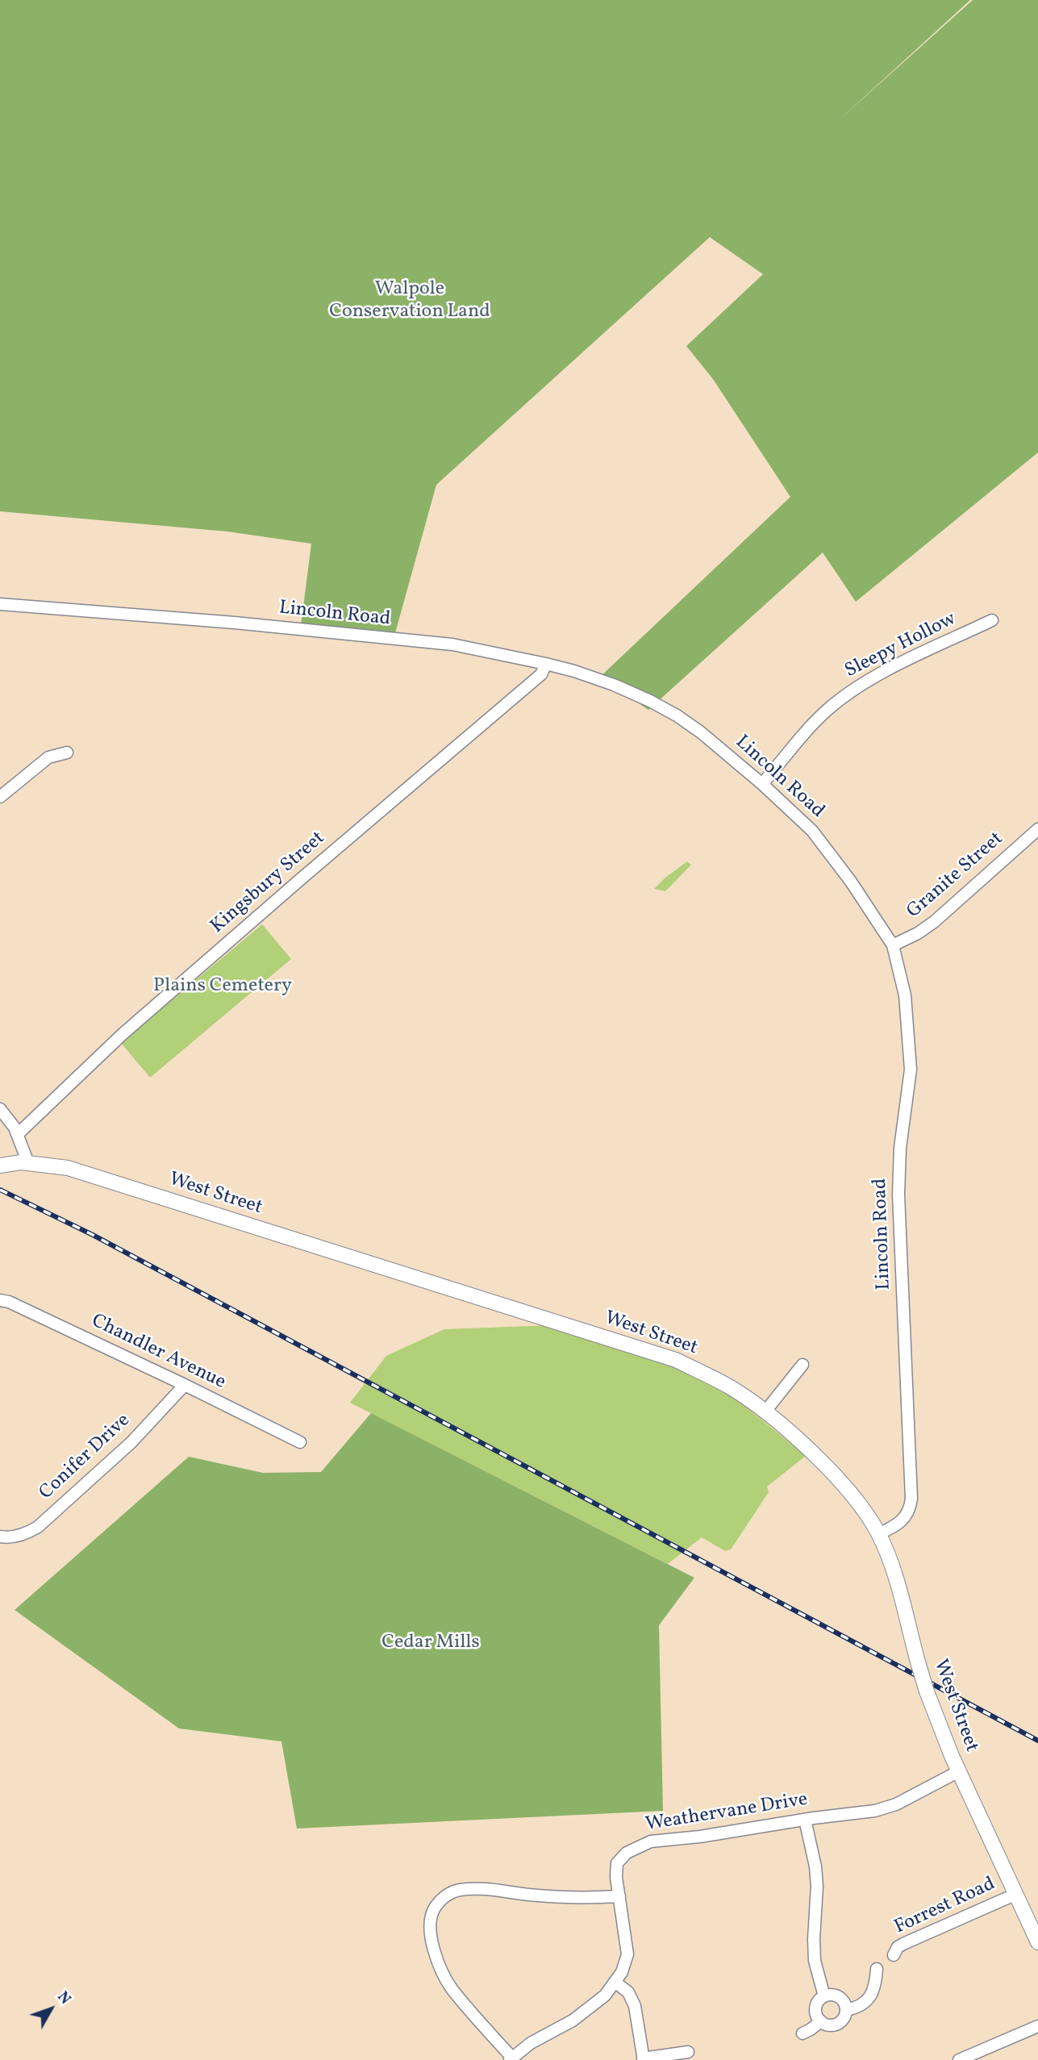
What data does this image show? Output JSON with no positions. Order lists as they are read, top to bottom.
{
  "streets": {
    "main road": ["West Street"],
    "street": [
      "Lincoln Road",
      "Sleepy Hollow",
      "Granite Street",
      "Kingsbury Street",
      "Chandler Avenue",
      "Conifer Drive",
      "Weathervane Drive",
      "Forrest Road"
    ]
  },
  "crossings": [
    ["Lincoln Road", "Sleepy Hollow"],
    ["Lincoln Road", "Granite Street"],
    ["Lincoln Road", "Kingsbury Street"],
    ["Lincoln Road", "West Street"],
    ["West Street", "Weathervane Drive"],
    ["West Street", "Forrest Road"],
    ["Chandler Avenue", "Conifer Drive"]
  ],
  "parks": ["Walpole Conservation Land", "Plains Cemetery", "Cedar Mills"],
  "north": "top right"
}
